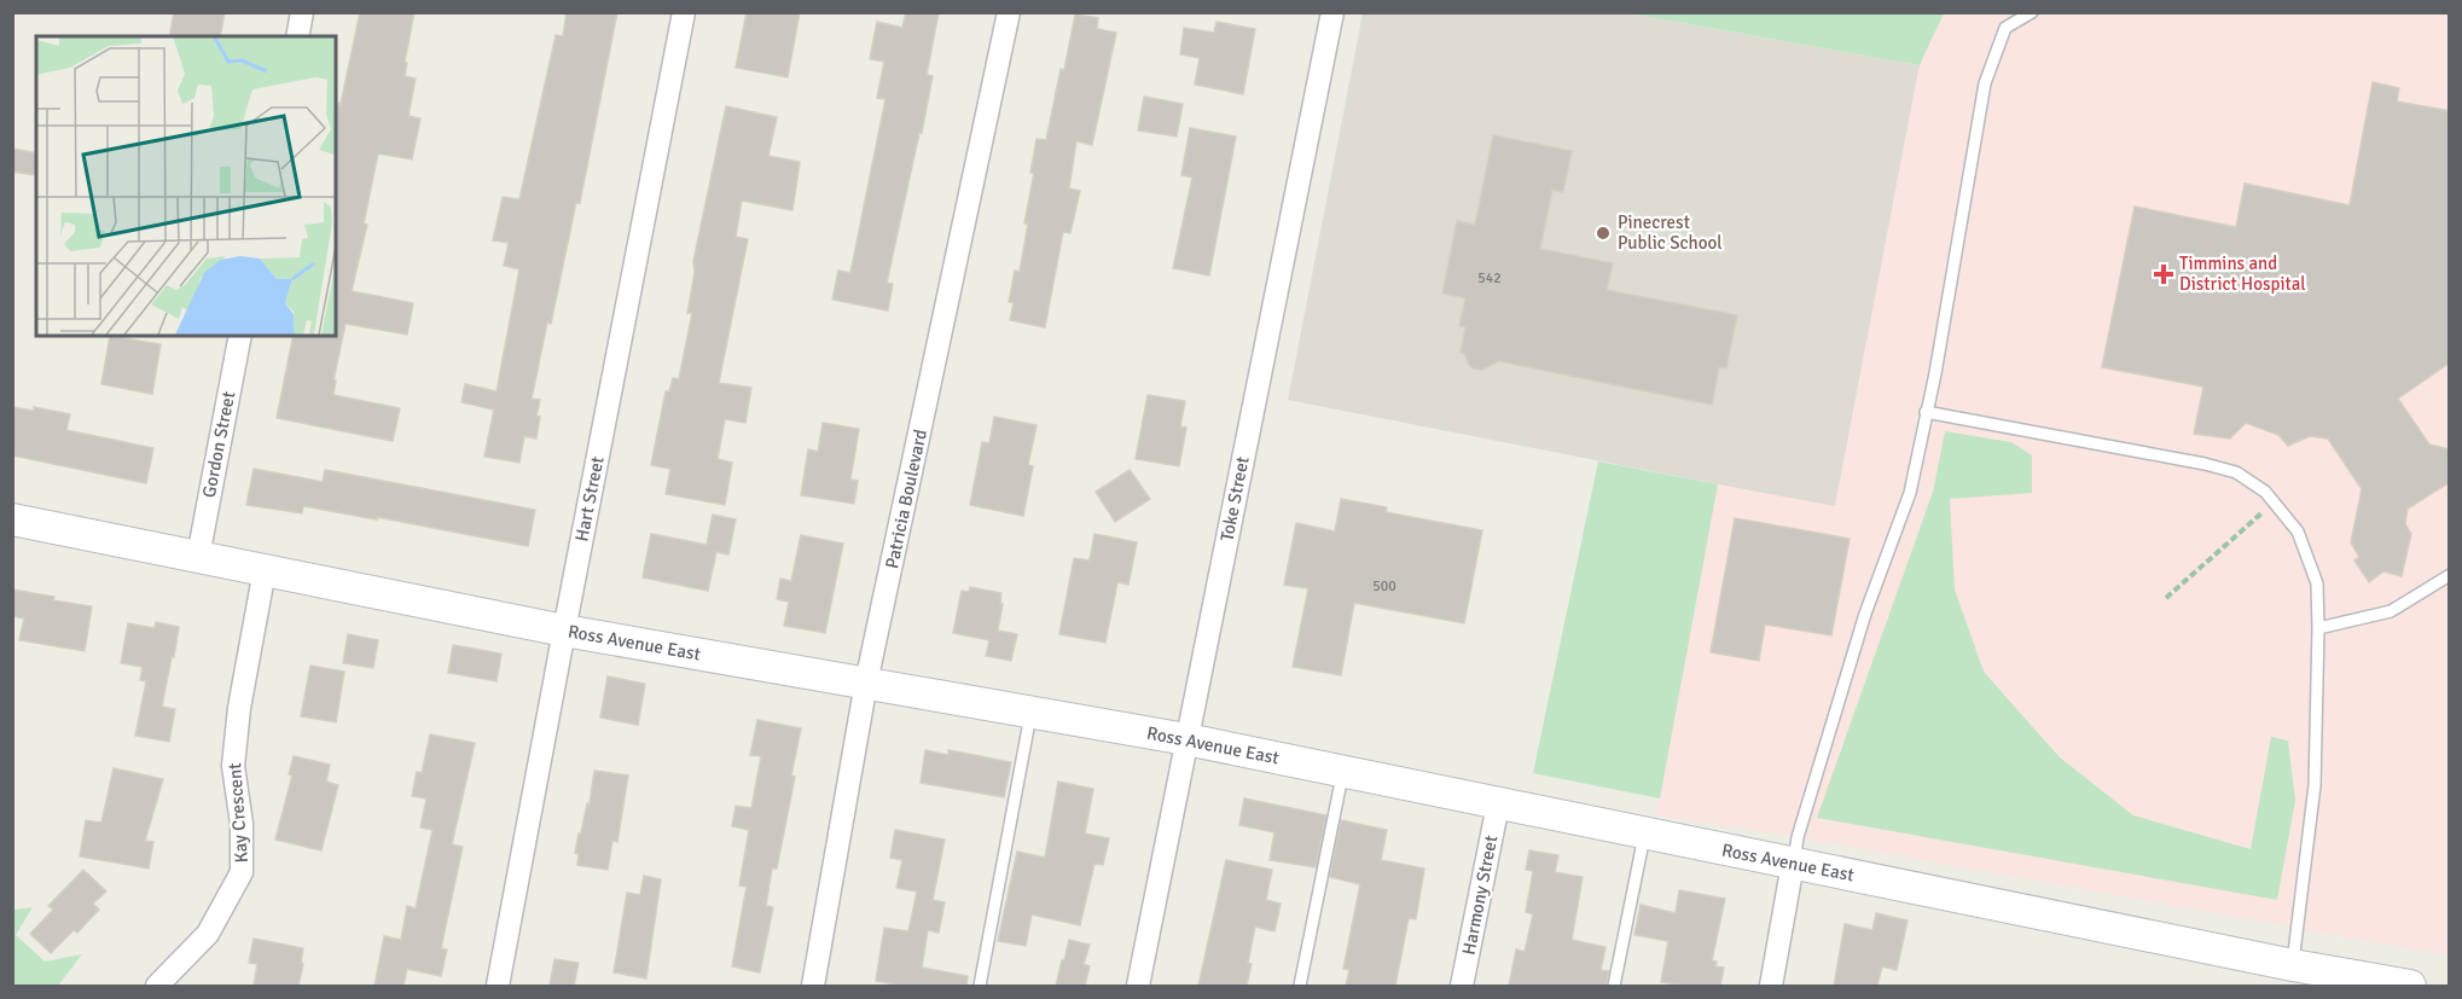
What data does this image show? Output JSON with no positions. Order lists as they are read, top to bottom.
{
  "streets": {
    "main road": ["Ross Avenue East"],
    "street": [
      "Gordon Street",
      "Hart Street",
      "Patricia Boulevard",
      "Toke Street",
      "Kay Crescent",
      "Harmony Street"
    ]
  },
  "crossings": [
    ["Gordon Street", "Ross Avenue East"],
    ["Hart Street", "Ross Avenue East"],
    ["Patricia Boulevard", "Ross Avenue East"],
    ["Toke Street", "Ross Avenue East"],
    ["Ross Avenue East", "Kay Crescent"],
    ["Ross Avenue East", "Harmony Street"]
  ],
  "places": {
    "other": ["Pinecrest Public School"],
    "health": ["Timmins and District Hospital"]
  },
  "house_numbers": ["542", "500"]
}
